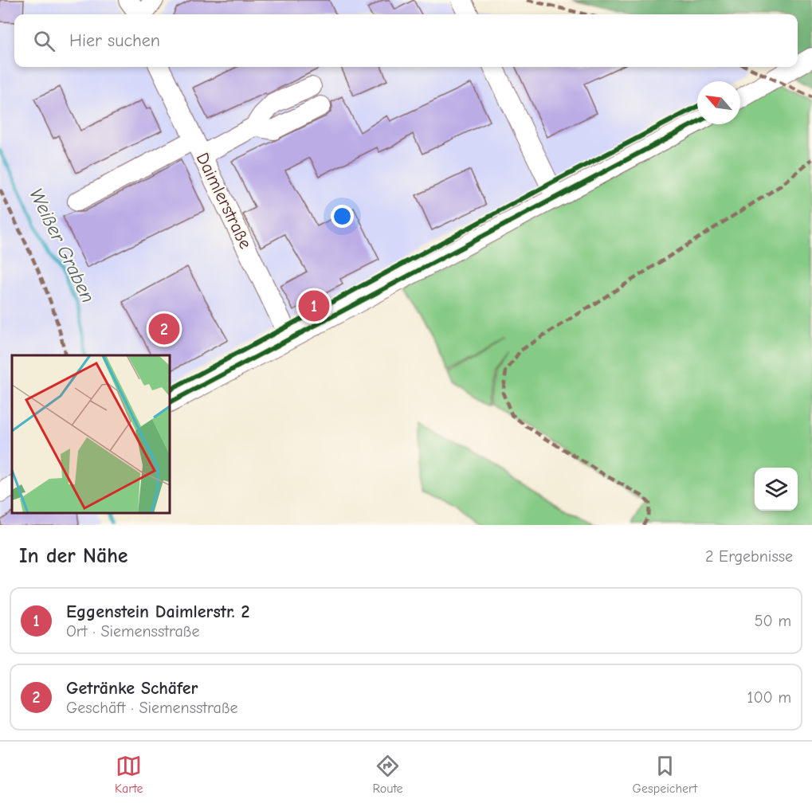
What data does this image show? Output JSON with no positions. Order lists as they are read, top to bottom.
{
  "streets": {
    "street": ["Daimlerstraße"]
  },
  "water": ["Weißer Graben"],
  "north": "top left",
  "page": {
    "search": "Hier suchen",
    "pins": ["1", "2"],
    "heading": ["In der Nähe", "2 Ergebnisse"],
    "list": [
      {
        "mark": "1",
        "name": "Eggenstein Daimlerstr. 2",
        "note": "Ort · Siemensstraße",
        "value": "50 m"
      },
      {
        "mark": "2",
        "name": "Getränke Schäfer",
        "note": "Geschäft · Siemensstraße",
        "value": "100 m"
      }
    ],
    "nav": ["Karte", "Route", "Gespeichert"]
  }
}
